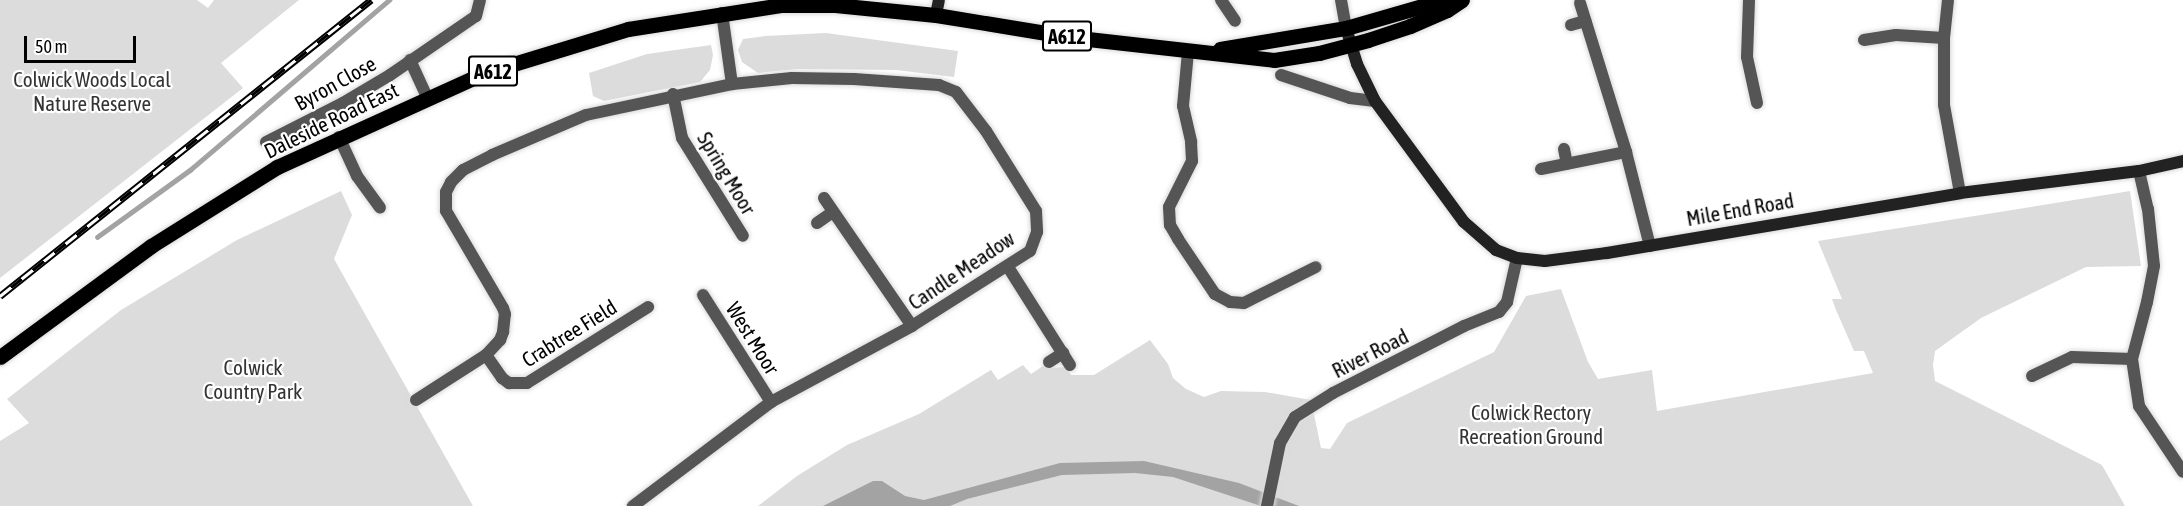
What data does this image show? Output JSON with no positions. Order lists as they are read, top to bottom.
{
  "streets": {
    "main road": ["A612", "Daleside Road East"],
    "street": [
      "Byron Close",
      "Spring Moor",
      "Mile End Road",
      "Candle Meadow",
      "Crabtree Field",
      "West Moor",
      "River Road"
    ]
  },
  "crossings": [
    ["A612", "Daleside Road East"],
    ["A612", "Mile End Road"],
    ["Spring Moor", "Candle Meadow"],
    ["Mile End Road", "River Road"],
    ["Candle Meadow", "Crabtree Field"],
    ["Candle Meadow", "West Moor"]
  ],
  "parks": ["Colwick Woods Local Nature Reserve", "Colwick Country Park", "Colwick Rectory Recreation Ground"],
  "scale_bar": "50 m"
}
